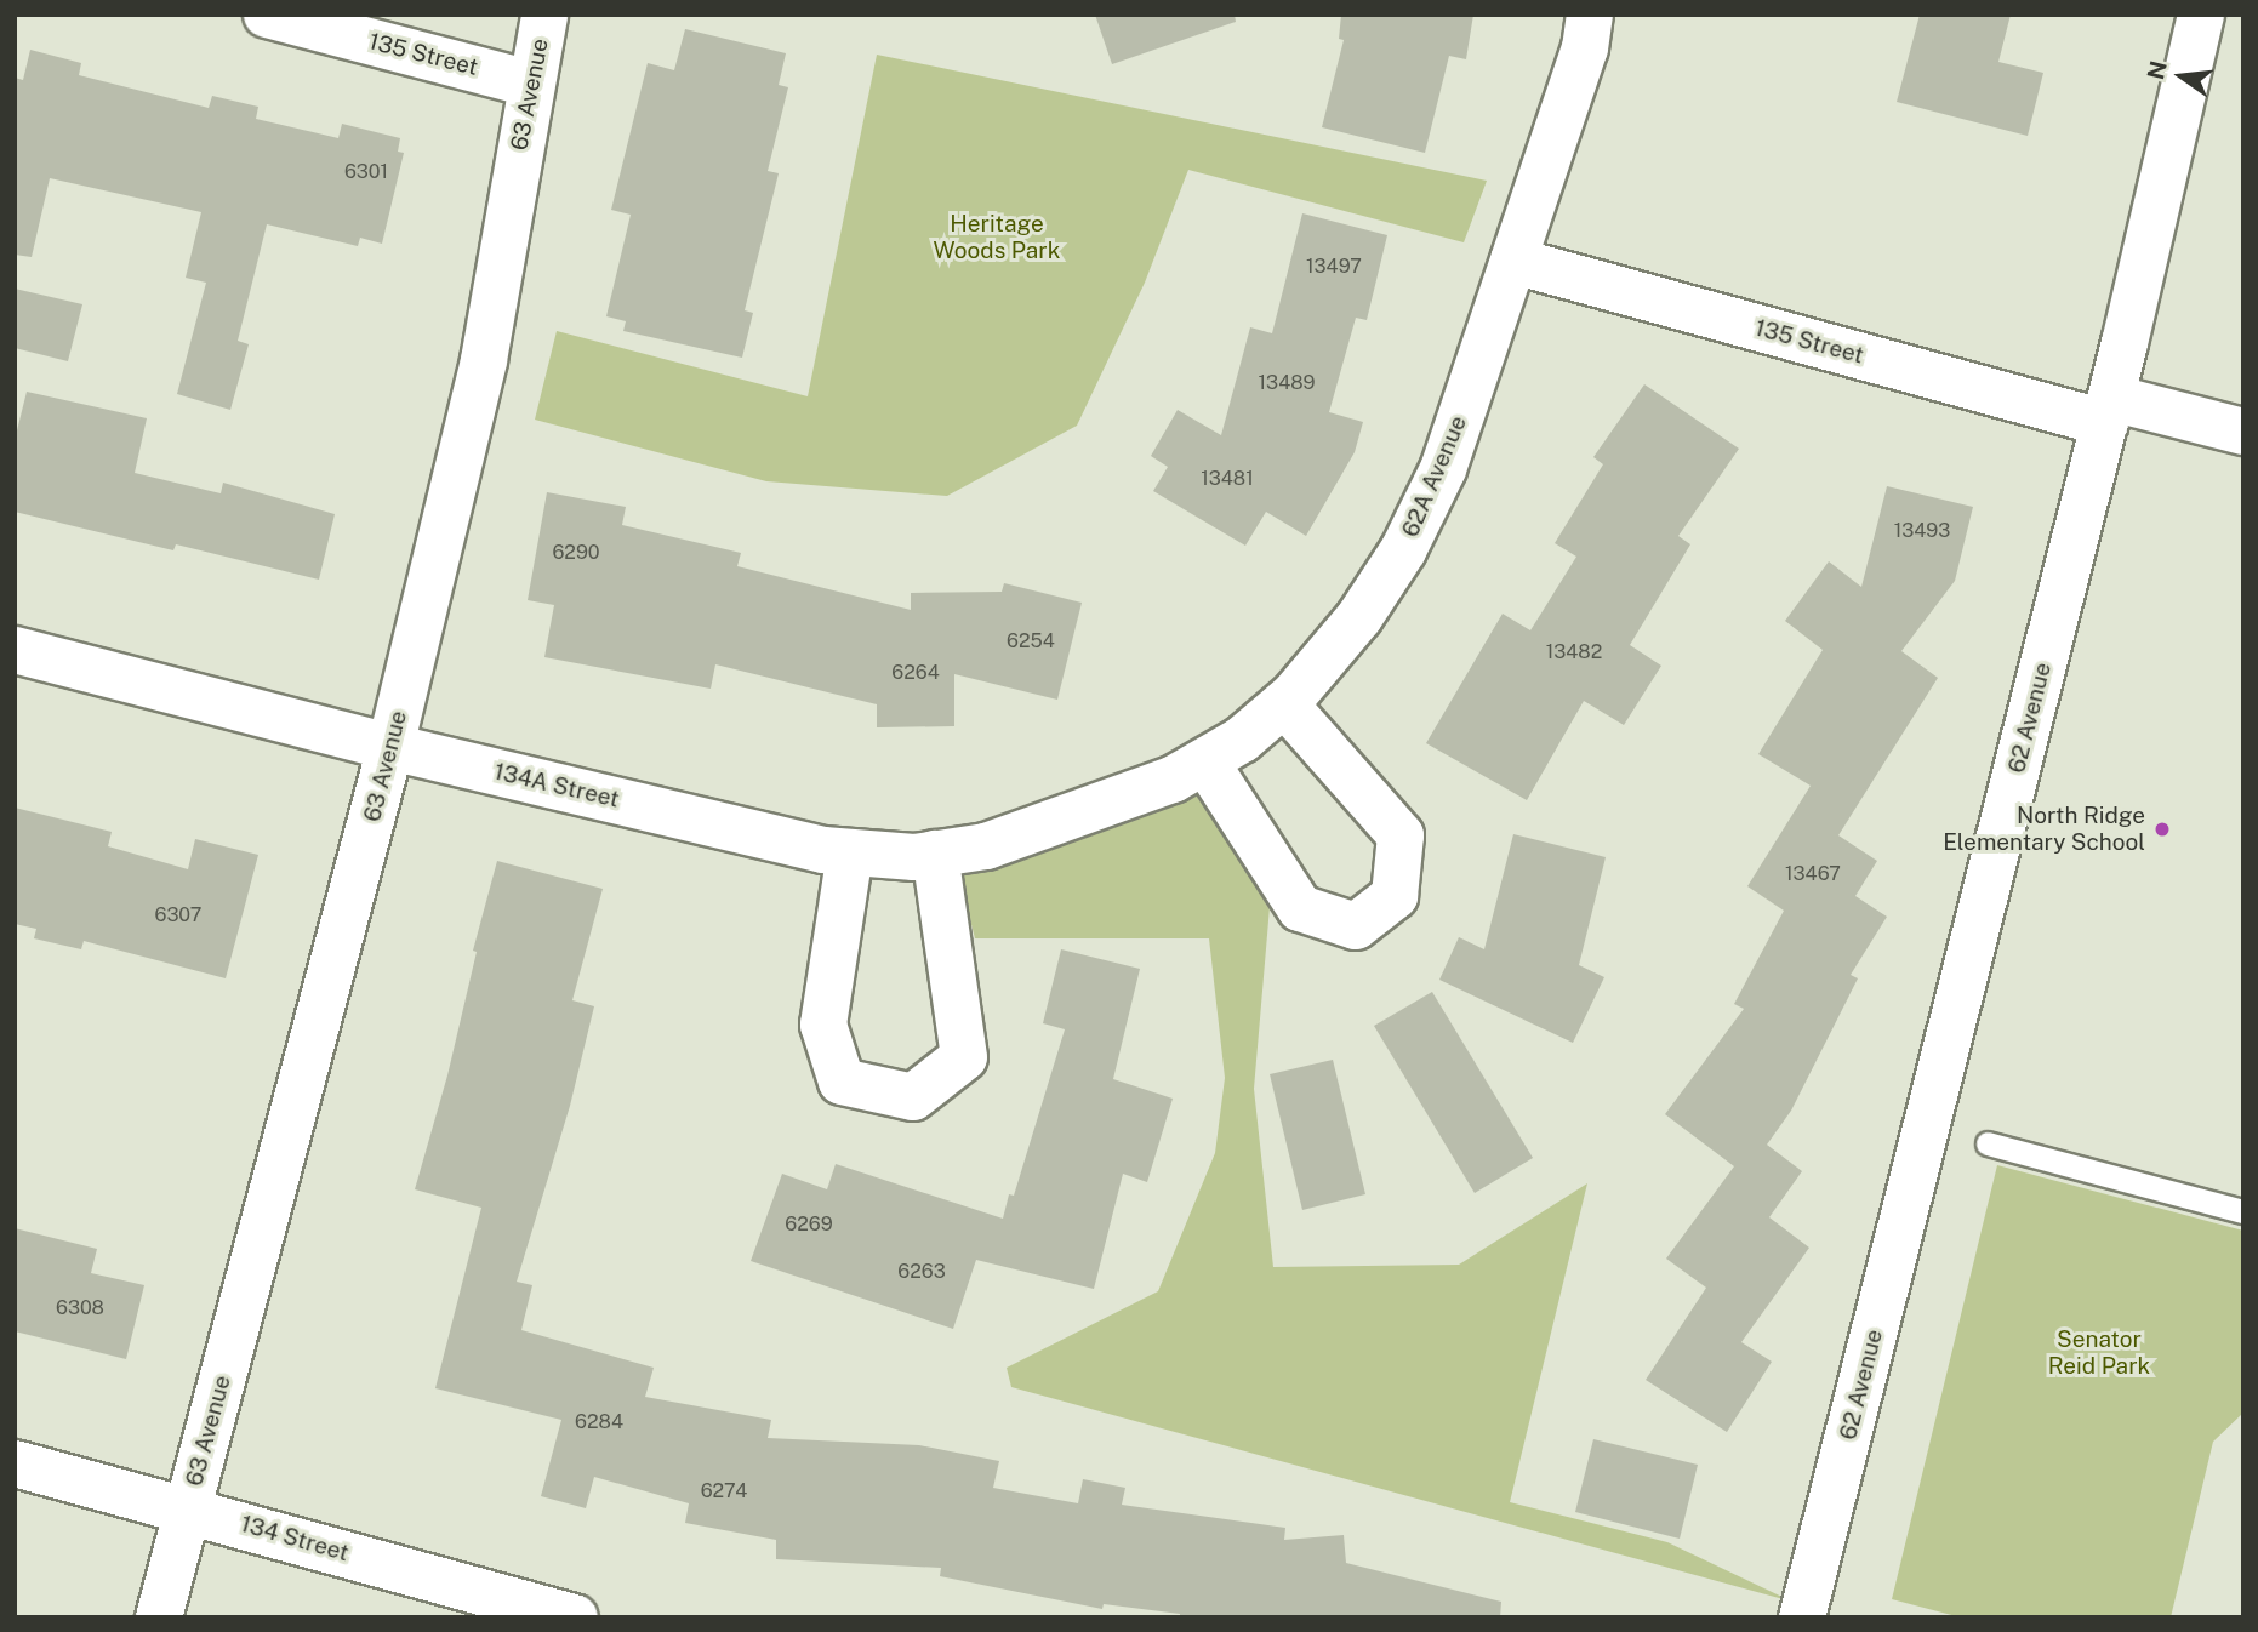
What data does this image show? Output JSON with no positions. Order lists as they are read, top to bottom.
{
  "streets": {
    "street": [
      "135 Street",
      "63 Avenue",
      "62A Avenue",
      "62 Avenue",
      "134A Street",
      "134 Street"
    ]
  },
  "crossings": [
    ["135 Street", "63 Avenue"],
    ["135 Street", "62A Avenue"],
    ["135 Street", "62 Avenue"],
    ["63 Avenue", "134A Street"],
    ["63 Avenue", "134 Street"],
    ["62A Avenue", "134A Street"]
  ],
  "parks": ["Heritage Woods Park", "Senator Reid Park"],
  "places": ["North Ridge Elementary School"],
  "house_numbers": [
    "6301",
    "13497",
    "13489",
    "13481",
    "13493",
    "6290",
    "6254",
    "13482",
    "6264",
    "13467",
    "6307",
    "6269",
    "6263",
    "6308",
    "6284",
    "6274"
  ],
  "north": "left"
}
